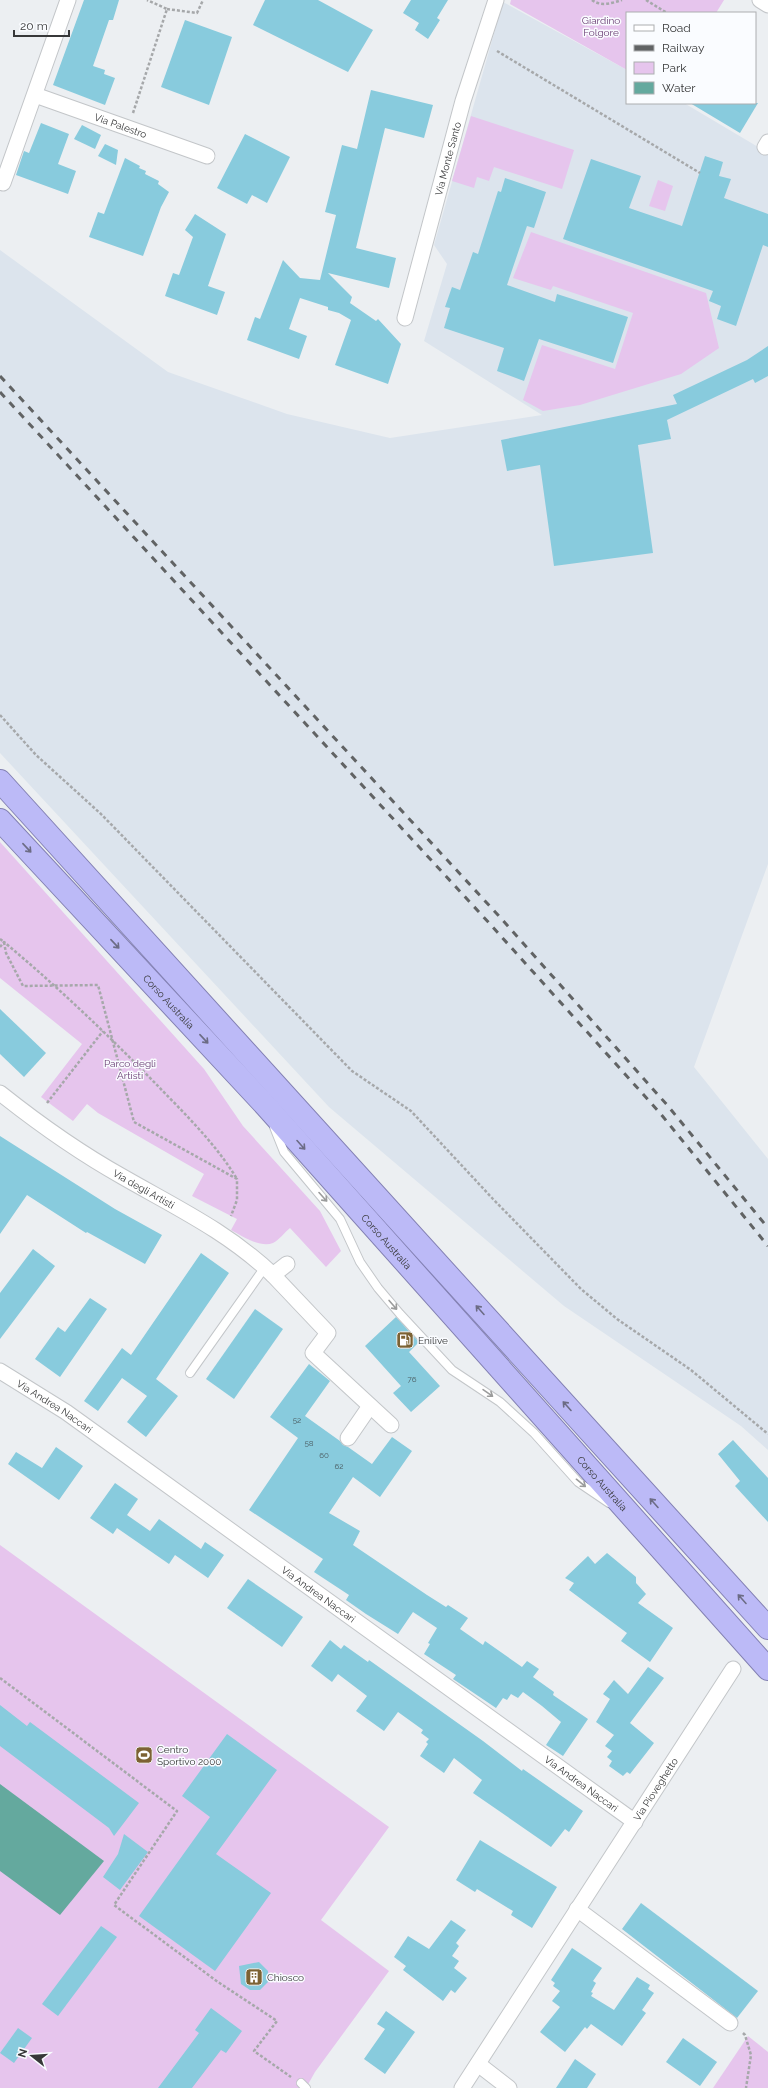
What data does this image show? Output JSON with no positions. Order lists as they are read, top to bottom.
{
  "streets": {
    "highway": ["Corso Australia"],
    "street": [
      "Via Palestro",
      "Via Monte Santo",
      "Via degli Artisti",
      "Via Andrea Naccari",
      "Via Pioveghetto"
    ]
  },
  "crossings": [
    ["Via Andrea Naccari", "Via Pioveghetto"]
  ],
  "parks": ["Giardino Folgore", "Parco degli Artisti"],
  "places": {
    "fuel station": ["Enilive"],
    "sports": ["Centro Sportivo 2000"],
    "building": ["Chiosco"]
  },
  "house_numbers": [
    "76",
    "52",
    "58",
    "60",
    "62"
  ],
  "legend": [
    "Road",
    "Railway",
    "Park",
    "Water"
  ],
  "scale_bar": "20 m",
  "north": "left"
}
